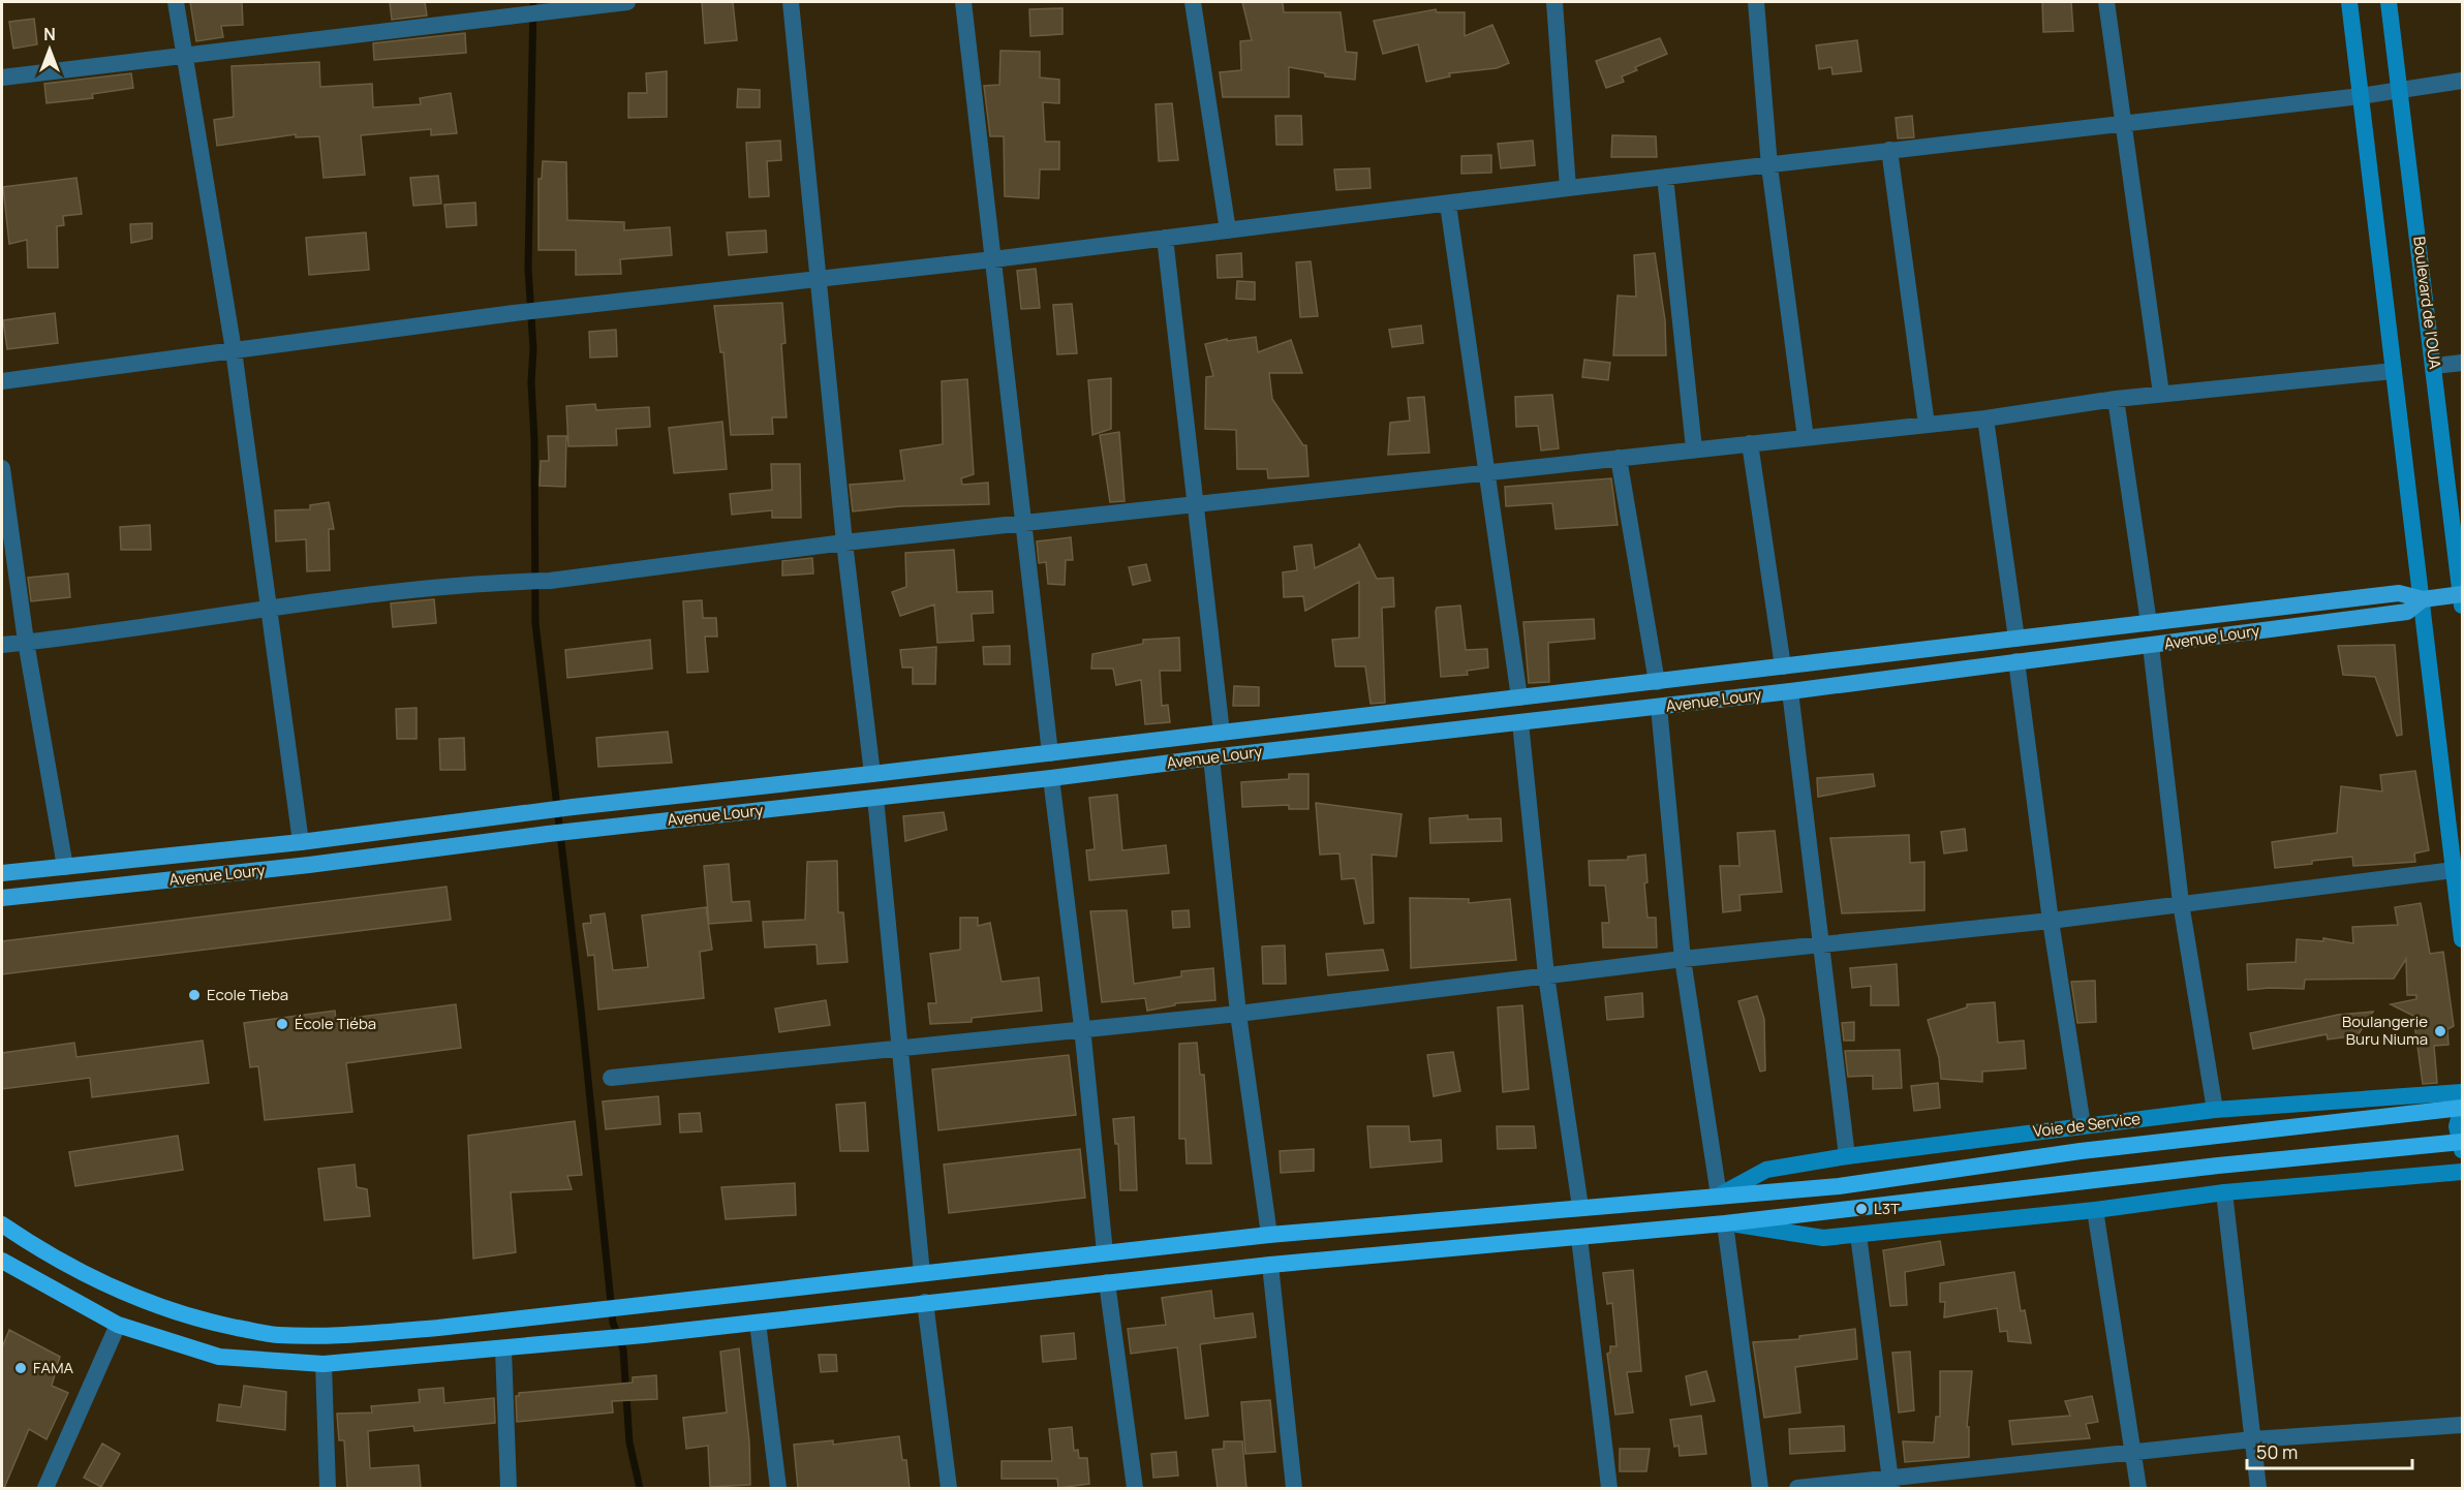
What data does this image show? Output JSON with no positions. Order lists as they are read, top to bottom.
{
  "streets": {
    "main road": ["Boulevard de l'OUA", "Avenue Loury", "Voie de Service"]
  },
  "crossings": [
    ["Boulevard de l'OUA", "Avenue Loury"]
  ],
  "places": [
    "Ecole Tieba",
    "École Tiéba",
    "Boulangerie Buru Niuma",
    "L3T",
    "FAMA"
  ],
  "scale_bar": "50 m",
  "north": "top"
}
